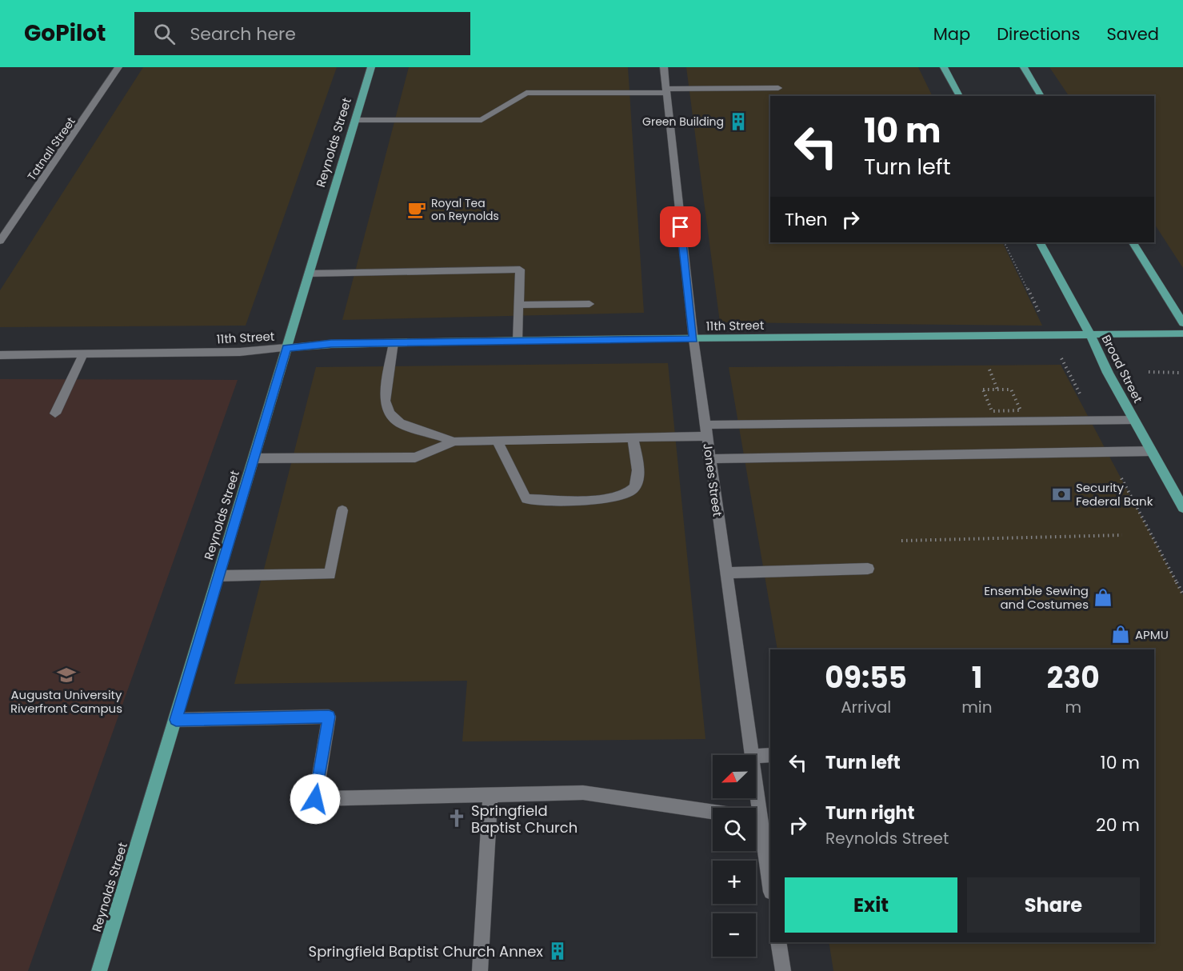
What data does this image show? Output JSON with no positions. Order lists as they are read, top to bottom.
{
  "streets": {
    "main road": ["Reynolds Street", "11th Street", "Broad Street"],
    "street": ["Tatnall Street", "Jones Street"]
  },
  "crossings": [
    ["Reynolds Street", "11th Street"],
    ["11th Street", "Broad Street"],
    ["11th Street", "Jones Street"]
  ],
  "places": {
    "building": ["Green Building", "Springfield Baptist Church Annex"],
    "cafe": ["Royal Tea on Reynolds"],
    "bank": ["Security Federal Bank"],
    "shop": ["Ensemble Sewing and Costumes", "APMU"],
    "school or university": ["Augusta University Riverfront Campus"],
    "church": ["Springfield Baptist Church"]
  },
  "north": "bottom left",
  "page": {
    "header": "GoPilot",
    "search": "Search here",
    "nav": ["Map", "Directions", "Saved"],
    "turn": ["10 m", "Turn left"],
    "then": "Then",
    "eta": [
      "09:55",
      "Arrival",
      "1",
      "min",
      "230",
      "m"
    ],
    "list": [
      {
        "name": "Turn left",
        "value": "10 m"
      },
      {
        "name": "Turn right",
        "note": "Reynolds Street",
        "value": "20 m"
      }
    ],
    "map_buttons": ["+", "−"],
    "buttons": ["Exit", "Share"]
  }
}
